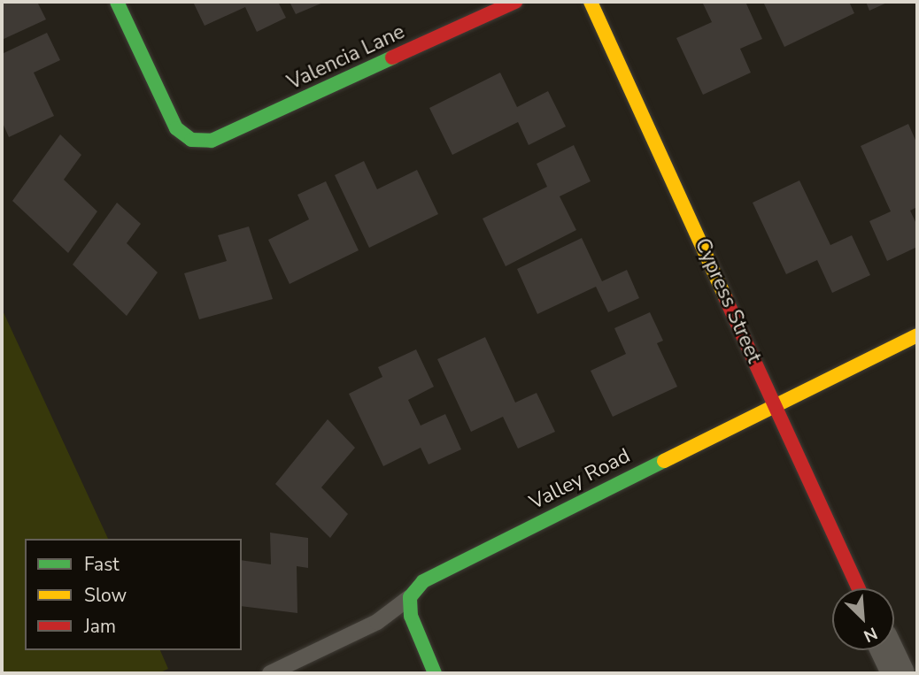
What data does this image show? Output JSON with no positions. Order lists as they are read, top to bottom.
{
  "streets": {
    "street": ["Valencia Lane", "Cypress Street", "Valley Road"]
  },
  "crossings": [
    ["Cypress Street", "Valley Road"]
  ],
  "legend": ["Fast", "Slow", "Jam"],
  "north": "bottom right"
}
